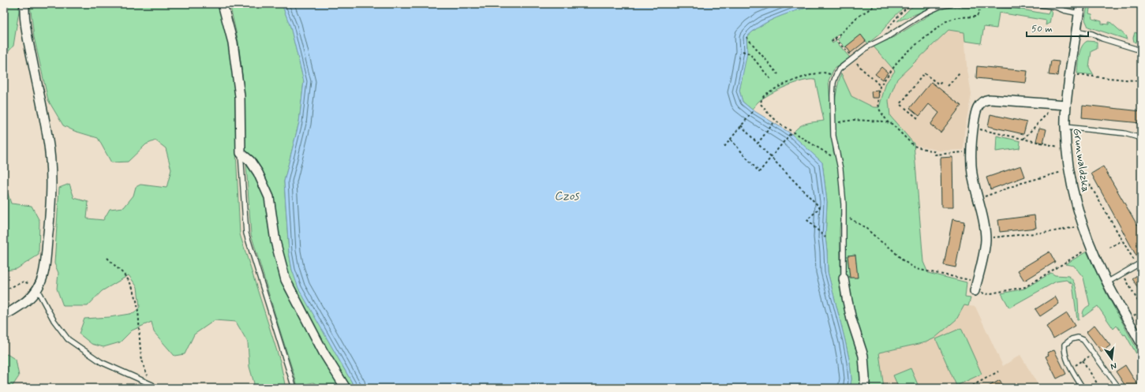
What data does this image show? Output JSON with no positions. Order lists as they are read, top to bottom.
{
  "streets": {
    "street": ["Grunwaldzka"]
  },
  "water": ["Czos"],
  "scale_bar": "50 m",
  "north": "bottom"
}
